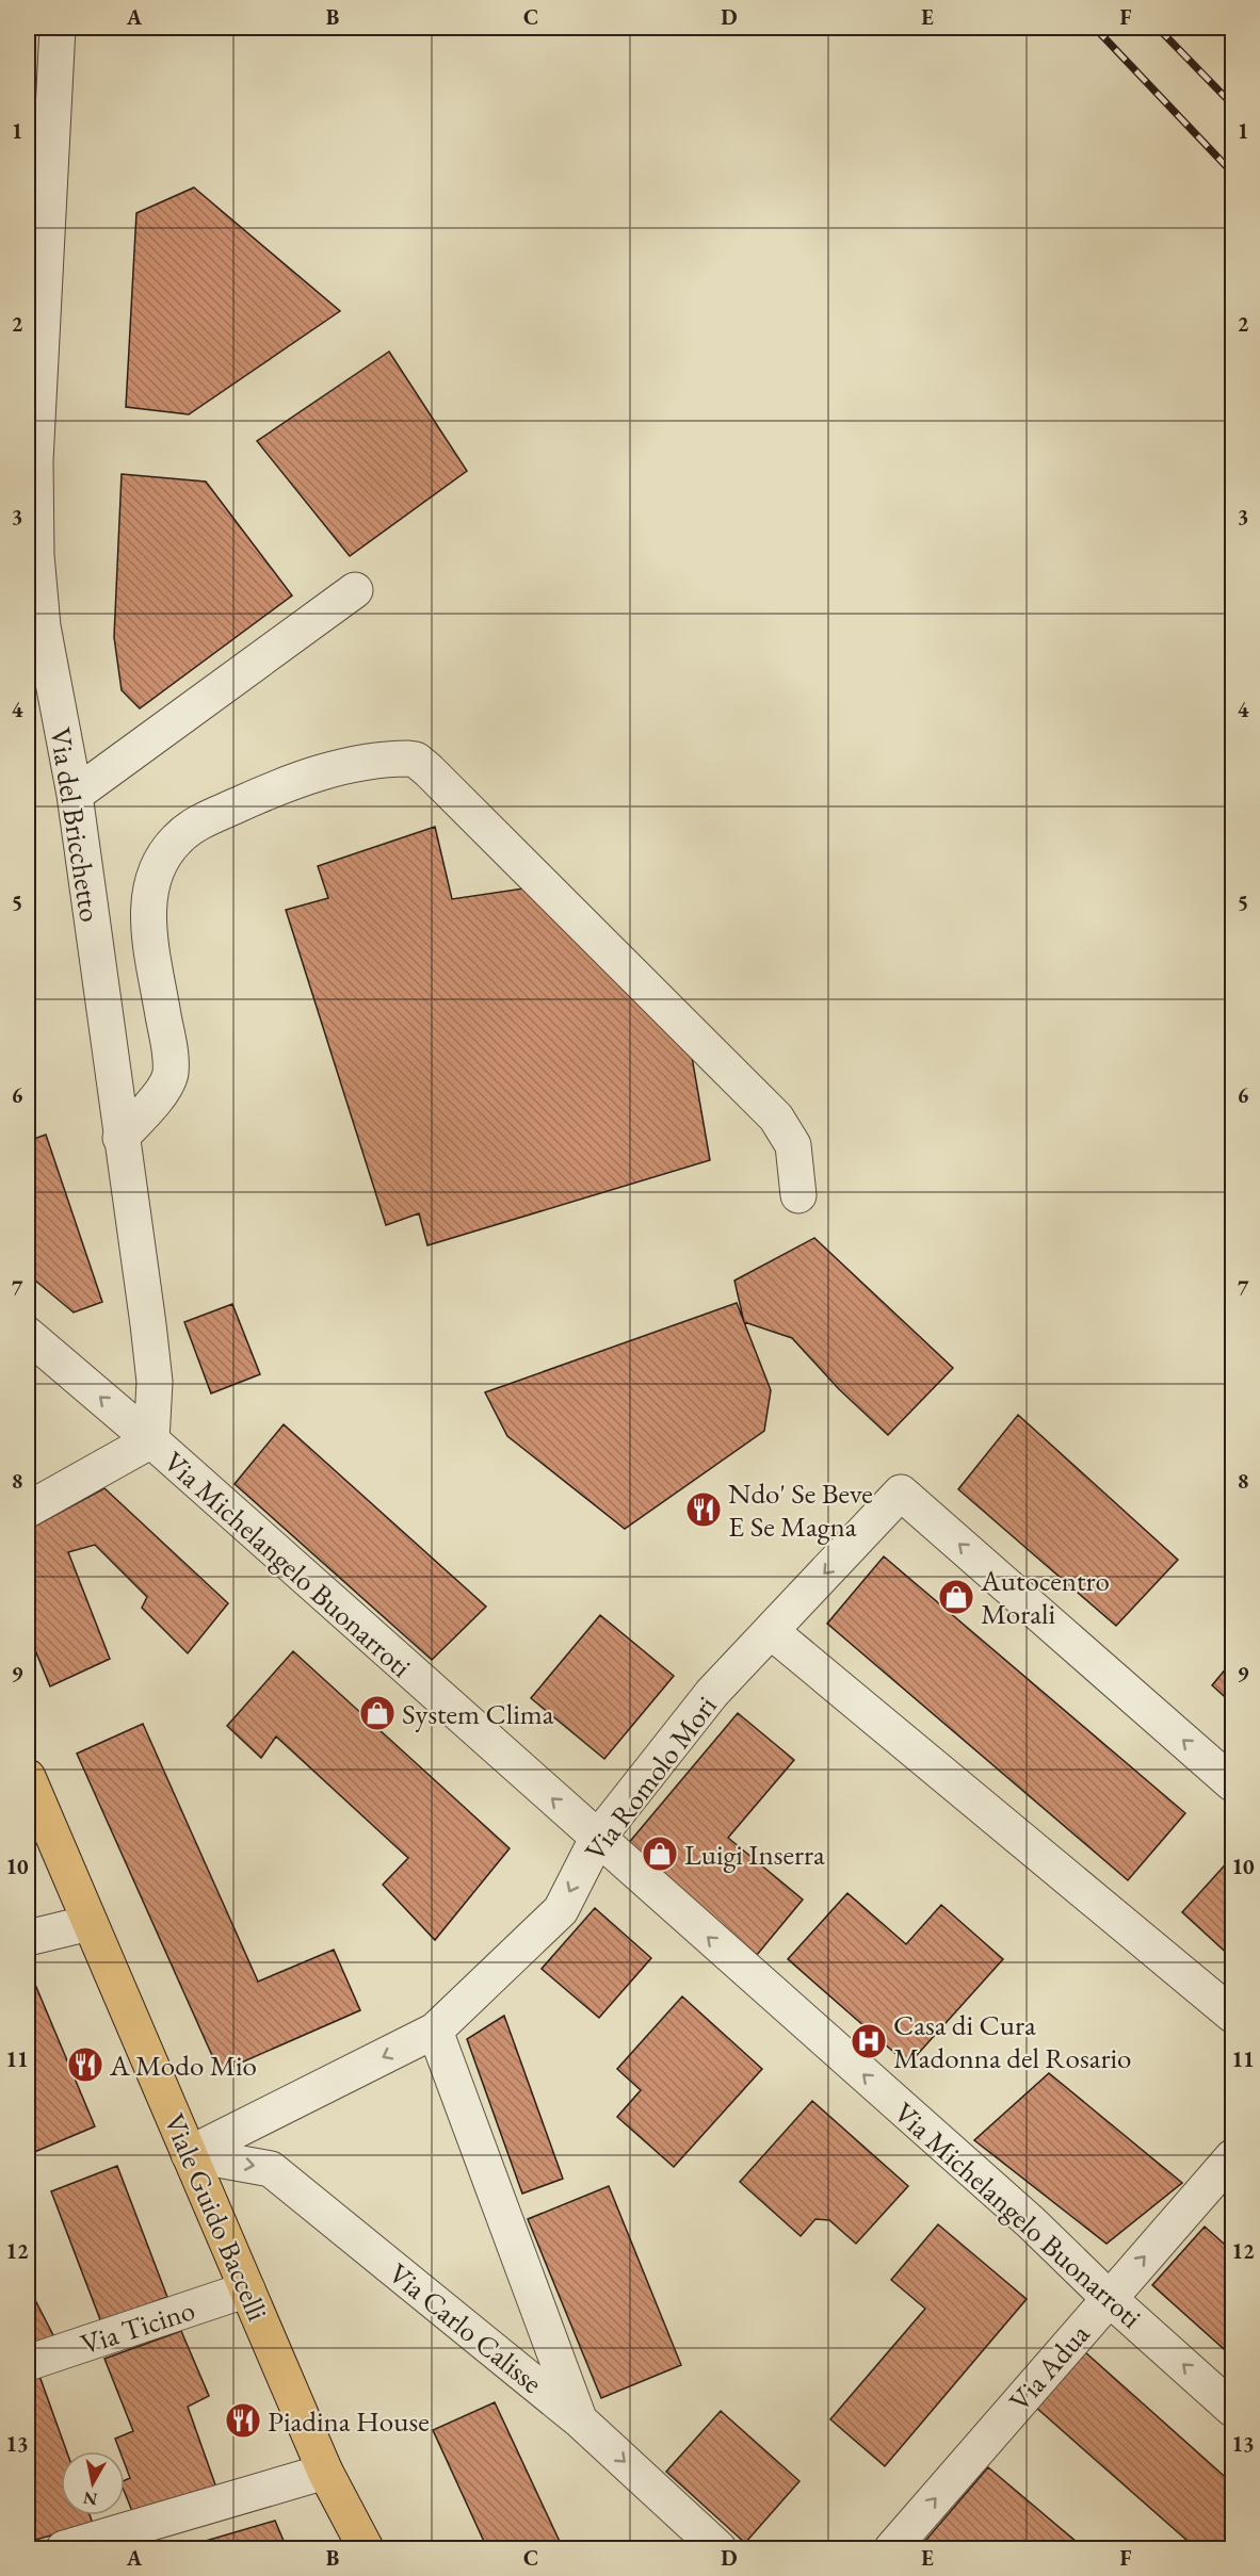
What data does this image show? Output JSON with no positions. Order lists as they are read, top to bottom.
{
  "streets": {
    "main road": ["Viale Guido Baccelli"],
    "street": [
      "Via del Bricchetto",
      "Via Michelangelo Buonarroti",
      "Via Romolo Mori",
      "Via Ticino",
      "Via Carlo Calisse",
      "Via Adua"
    ]
  },
  "crossings": [
    ["Via del Bricchetto", "Via Michelangelo Buonarroti"],
    ["Via Michelangelo Buonarroti", "Via Romolo Mori"],
    ["Via Michelangelo Buonarroti", "Via Adua"],
    ["Via Romolo Mori", "Viale Guido Baccelli"],
    ["Via Romolo Mori", "Via Carlo Calisse"],
    ["Viale Guido Baccelli", "Via Ticino"],
    ["Viale Guido Baccelli", "Via Carlo Calisse"]
  ],
  "one_way": ["Via Carlo Calisse", "Via Adua"],
  "places": {
    "restaurant": ["Ndo' Se Beve E Se Magna", "A Modo Mio", "Piadina House"],
    "shop": ["Autocentro Morali", "System Clima", "Luigi Inserra"],
    "hospital": ["Casa di Cura Madonna del Rosario"]
  },
  "north": "bottom",
  "grid": {
    "columns": [
      "A",
      "B",
      "C",
      "D",
      "E",
      "F"
    ],
    "rows": [
      "1",
      "2",
      "3",
      "4",
      "5",
      "6",
      "7",
      "8",
      "9",
      "10",
      "11",
      "12",
      "13"
    ]
  }
}
